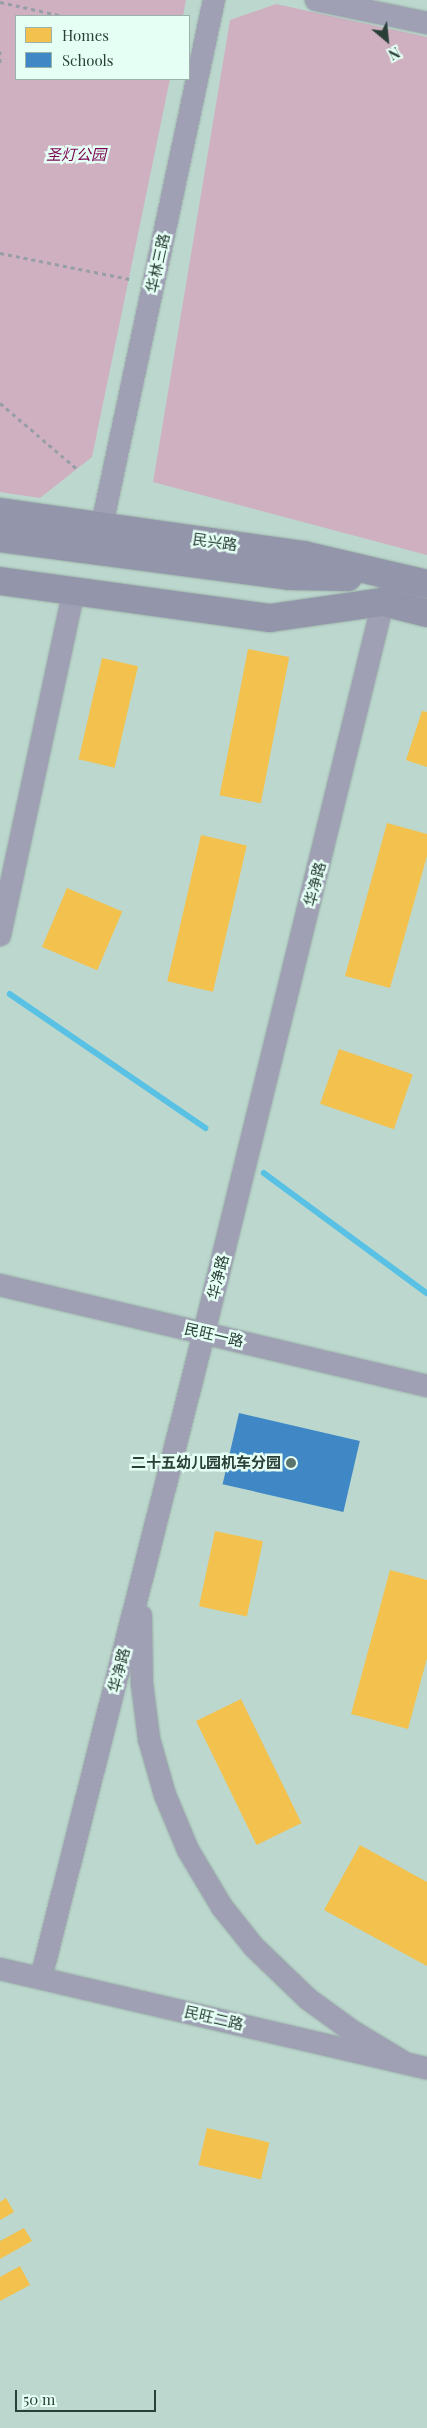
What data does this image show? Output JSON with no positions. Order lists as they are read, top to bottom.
{
  "streets": {
    "main road": ["民兴路"],
    "street": [
      "华林三路",
      "华净路",
      "民旺一路",
      "民旺二路"
    ]
  },
  "crossings": [
    ["华林三路", "民兴路"],
    ["民兴路", "华净路"],
    ["华净路", "民旺一路"],
    ["华净路", "民旺二路"]
  ],
  "parks": ["圣灯公园"],
  "places": ["二十五幼儿园机车分园"],
  "legend": ["Homes", "Schools"],
  "scale_bar": "50 m",
  "north": "bottom right"
}
